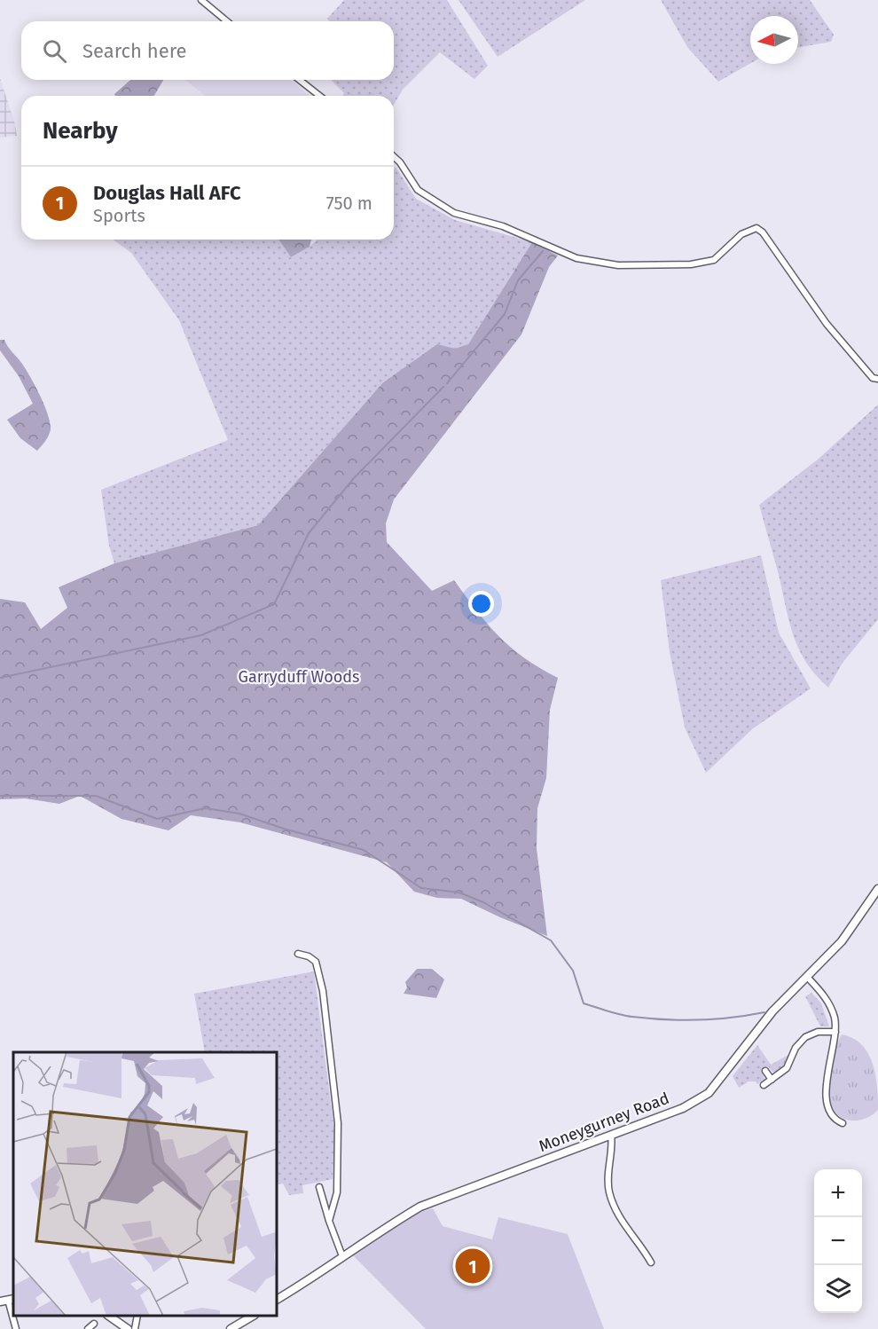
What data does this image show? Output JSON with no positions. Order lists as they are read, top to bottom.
{
  "streets": {
    "street": ["Moneygurney Road"]
  },
  "parks": ["Garryduff Woods"],
  "north": "left",
  "page": {
    "search": "Search here",
    "heading": "Nearby",
    "list": [
      {
        "mark": "1",
        "name": "Douglas Hall AFC",
        "note": "Sports",
        "value": "750 m"
      }
    ],
    "map_buttons": ["+", "−"],
    "pins": "1"
  }
}
